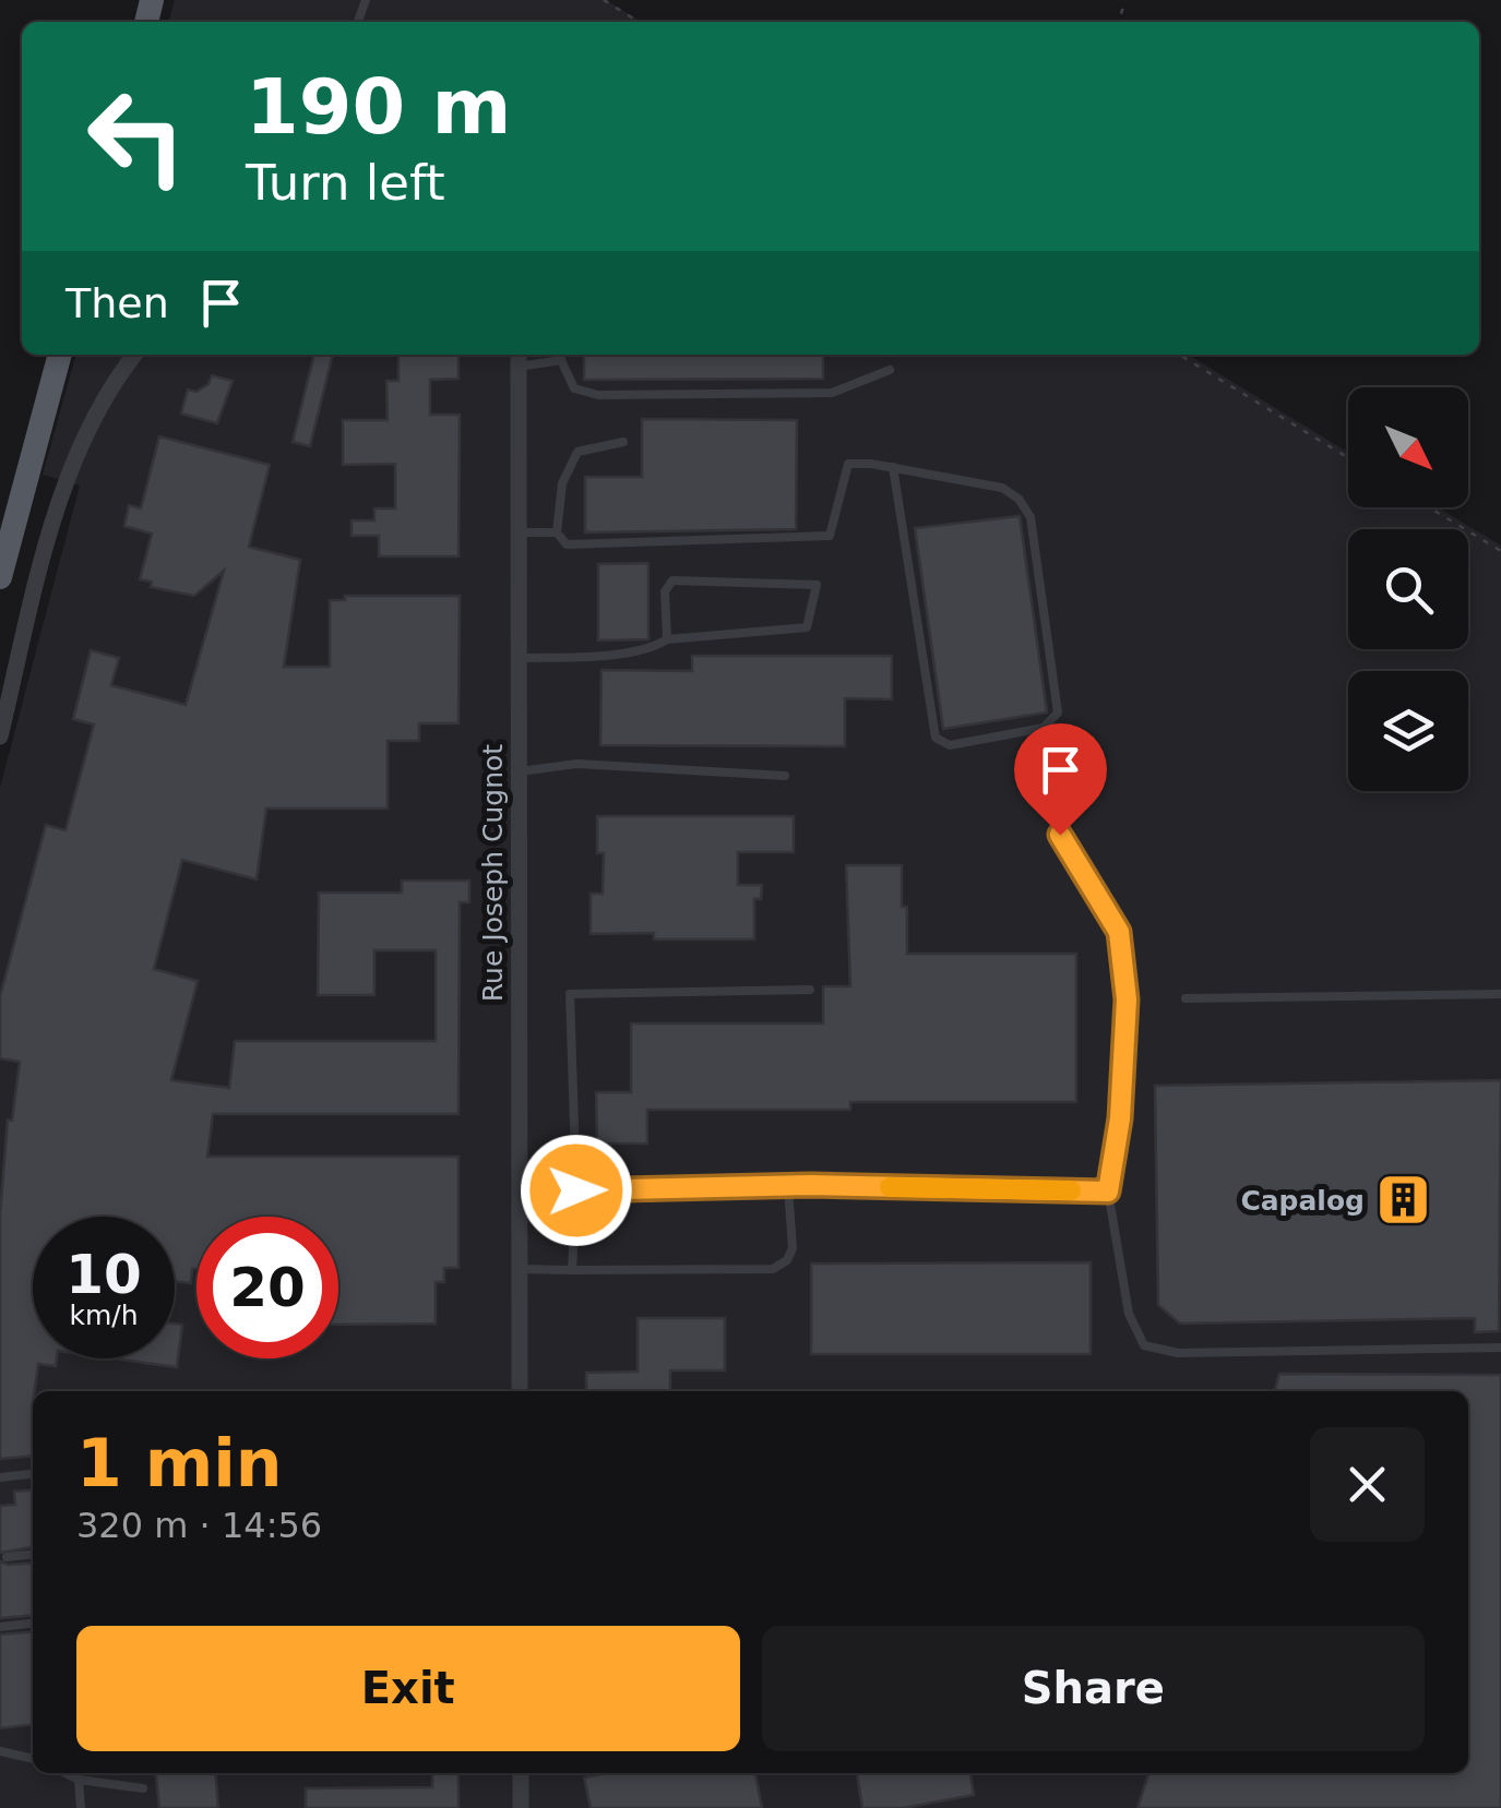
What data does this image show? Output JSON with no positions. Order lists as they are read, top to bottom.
{
  "streets": {
    "street": ["Rue Joseph Cugnot"]
  },
  "places": {
    "building": ["Capalog"]
  },
  "north": "bottom right",
  "page": {
    "turn": ["190 m", "Turn left"],
    "then": "Then",
    "speed": "10 km/h",
    "limit": "20",
    "heading": ["1 min", "320 m · 14:56"],
    "buttons": ["Exit", "Share"]
  }
}
